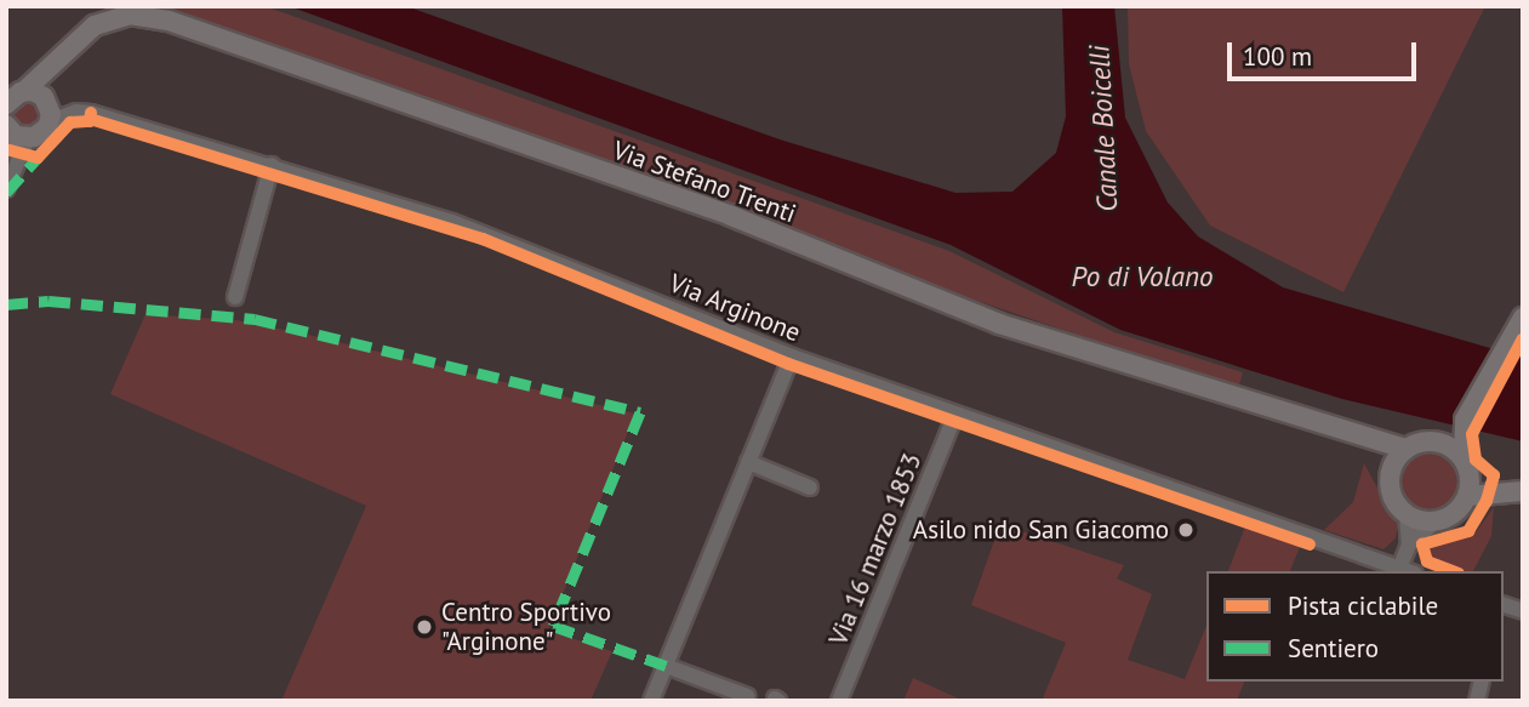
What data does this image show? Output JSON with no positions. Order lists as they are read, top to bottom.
{
  "streets": {
    "main road": ["Via Stefano Trenti"],
    "street": ["Via Arginone", "Via 16 marzo 1853"]
  },
  "crossings": [
    ["Via Stefano Trenti", "Via Arginone"],
    ["Via Arginone", "Via 16 marzo 1853"]
  ],
  "water": ["Canale Boicelli", "Po di Volano"],
  "places": ["Asilo nido San Giacomo", "Centro Sportivo \"Arginone\""],
  "legend": ["Pista ciclabile", "Sentiero"],
  "scale_bar": "100 m"
}
